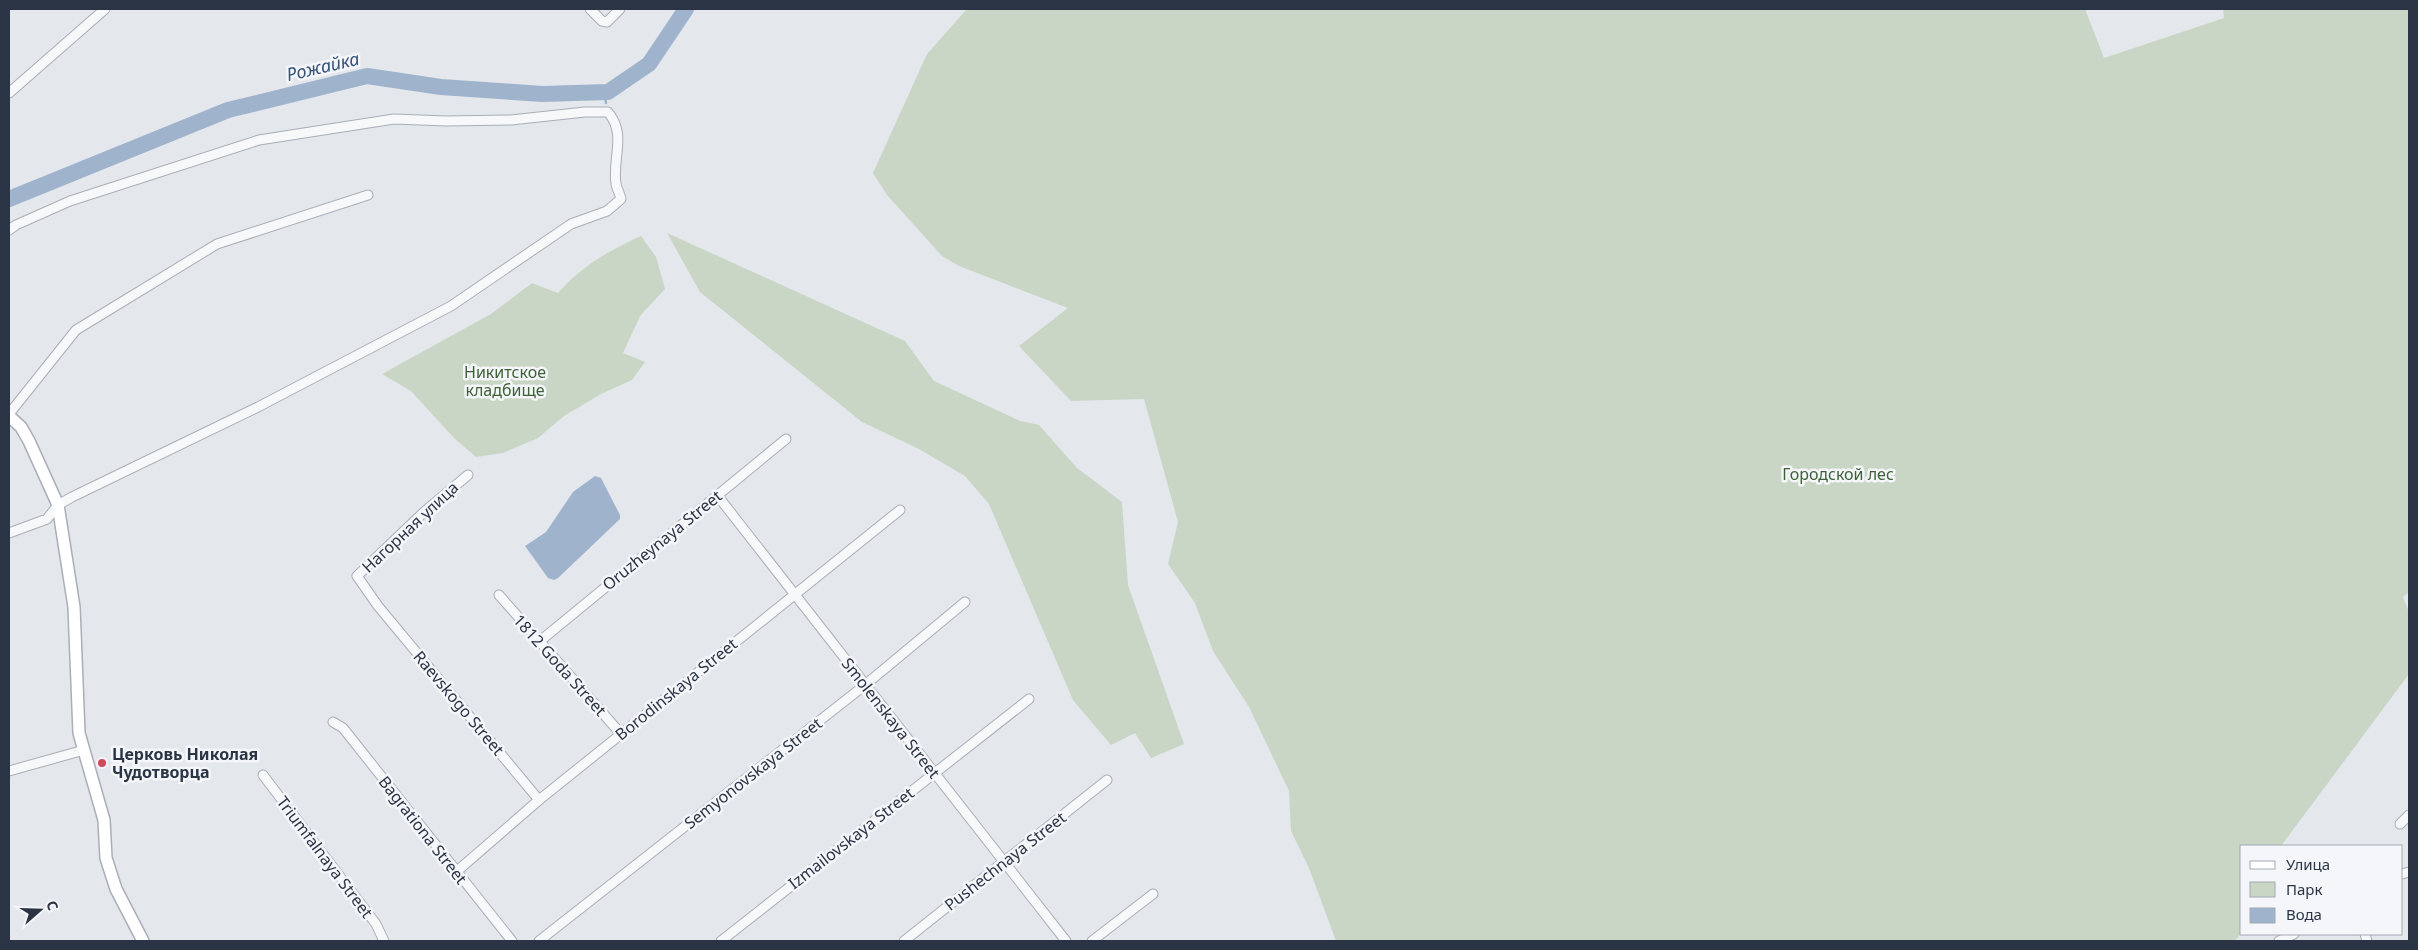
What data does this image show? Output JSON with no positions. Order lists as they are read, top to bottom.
{
  "streets": {
    "street": [
      "Нагорная улица",
      "Oruzheynaya Street",
      "1812 Goda Street",
      "Borodinskaya Street",
      "Raevskogo Street",
      "Smolenskaya Street",
      "Semyonovskaya Street",
      "Bagrationa Street",
      "Izmailovskaya Street",
      "Triumfalnaya Street",
      "Pushechnaya Street"
    ]
  },
  "crossings": [
    ["Нагорная улица", "Raevskogo Street"],
    ["Oruzheynaya Street", "1812 Goda Street"],
    ["Oruzheynaya Street", "Smolenskaya Street"],
    ["1812 Goda Street", "Borodinskaya Street"],
    ["Borodinskaya Street", "Raevskogo Street"],
    ["Borodinskaya Street", "Smolenskaya Street"],
    ["Borodinskaya Street", "Bagrationa Street"],
    ["Smolenskaya Street", "Semyonovskaya Street"],
    ["Smolenskaya Street", "Izmailovskaya Street"],
    ["Smolenskaya Street", "Pushechnaya Street"]
  ],
  "water": ["Рожайка"],
  "parks": ["Никитское кладбище", "Городской лес"],
  "places": ["Церковь Николая Чудотворца"],
  "legend": ["Улица", "Парк", "Вода"],
  "north": "right"
}
